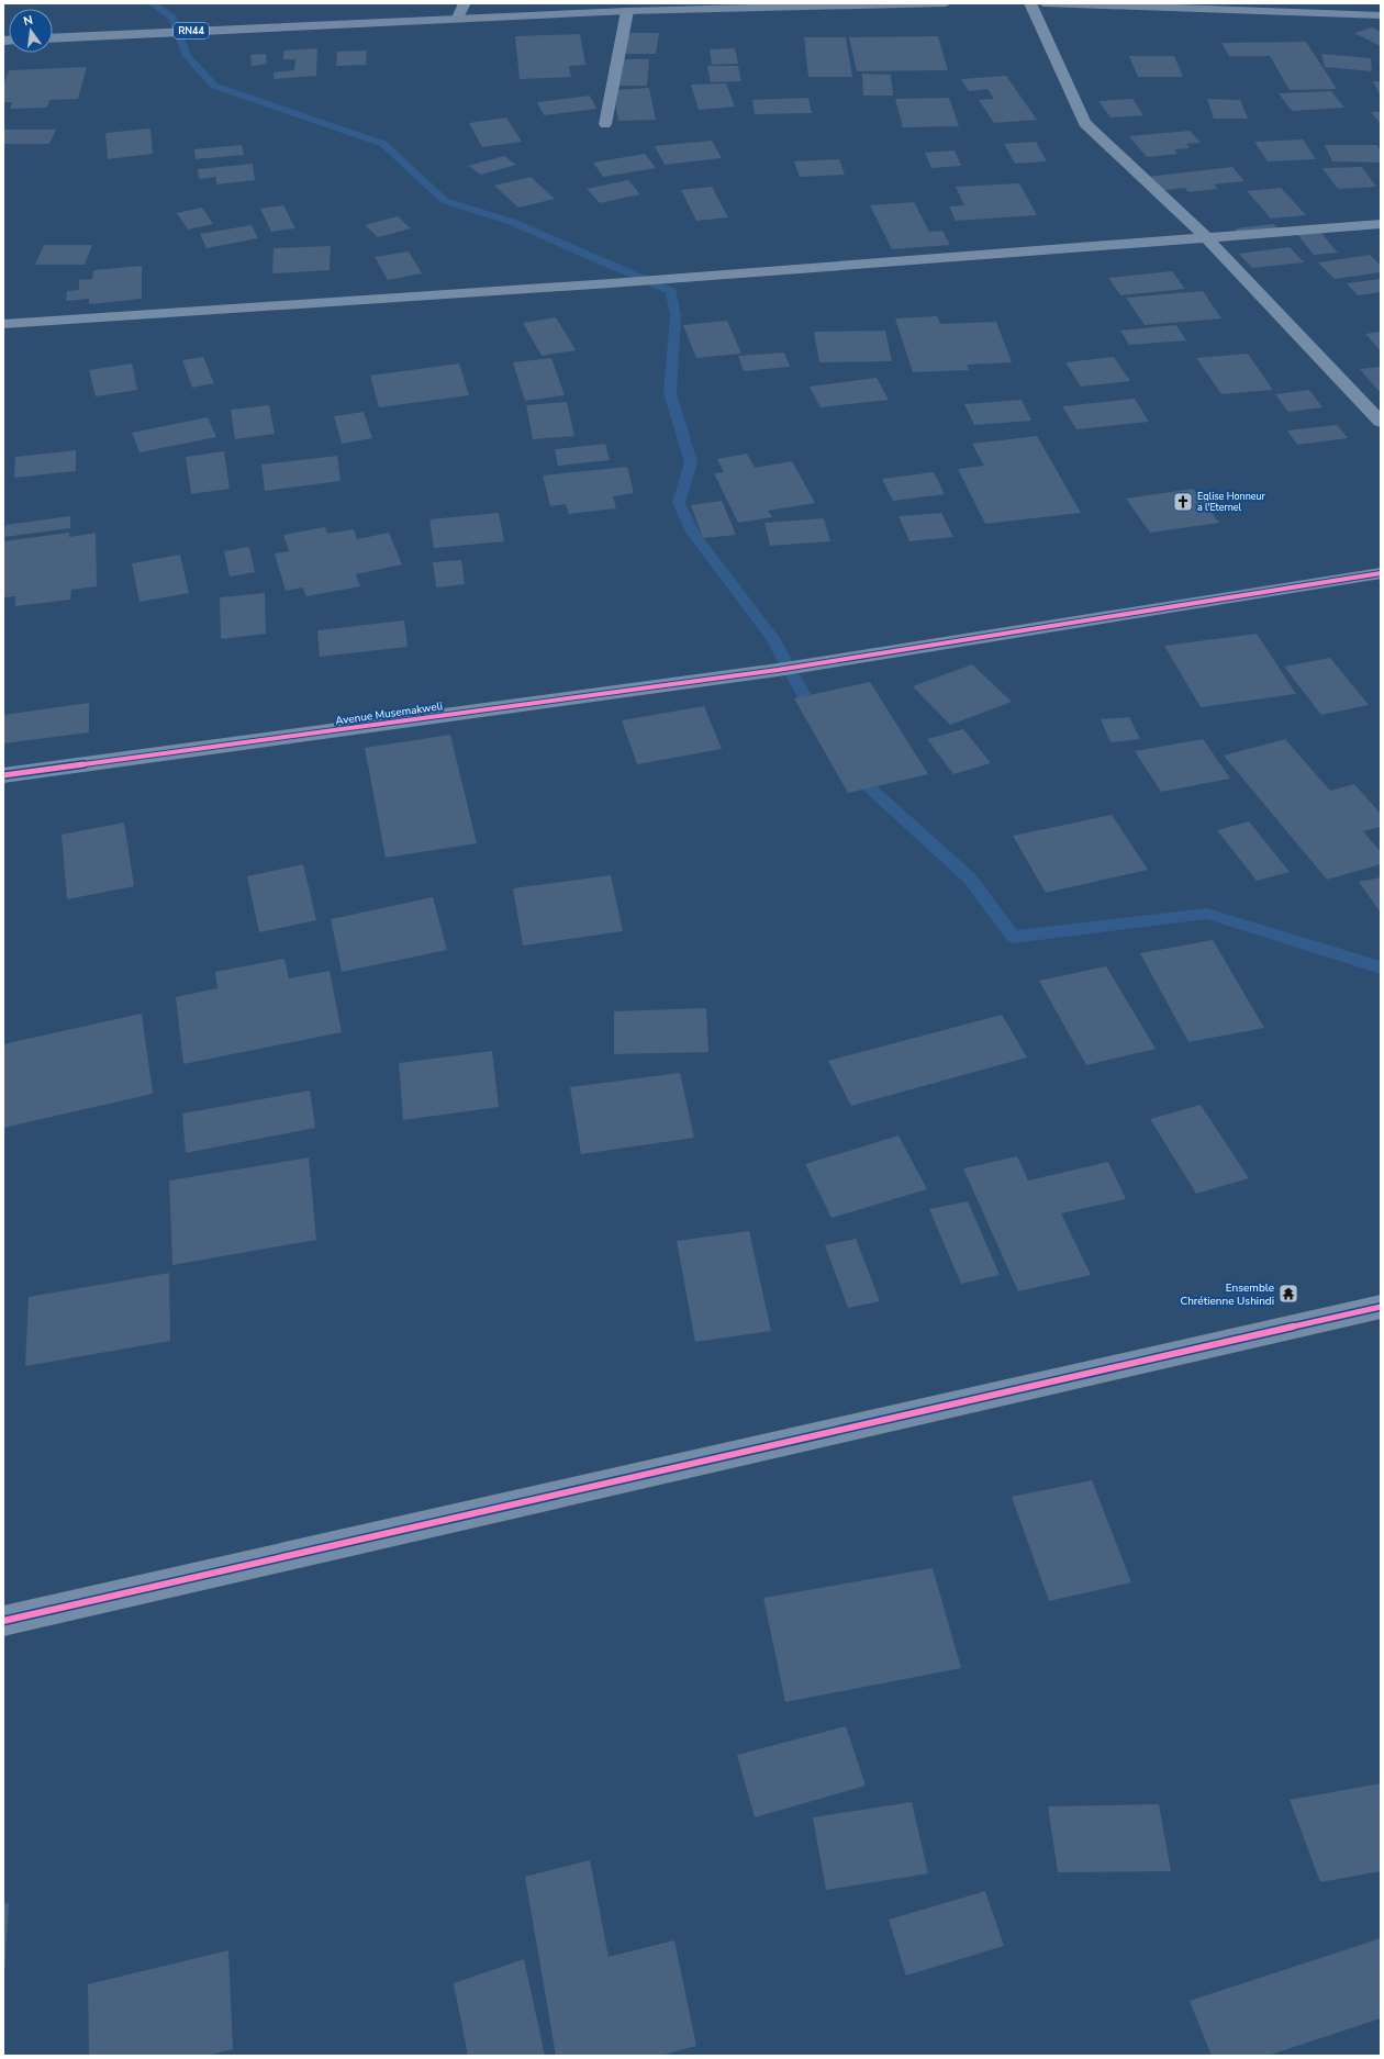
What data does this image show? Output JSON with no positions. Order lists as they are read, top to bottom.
{
  "streets": {
    "main road": ["RN44"],
    "street": ["Avenue Musemakweli"]
  },
  "places": {
    "church": ["Eglise Honneur a l'Eternel"],
    "temple": ["Ensemble Chrétienne Ushindi"]
  },
  "north": "top"
}
